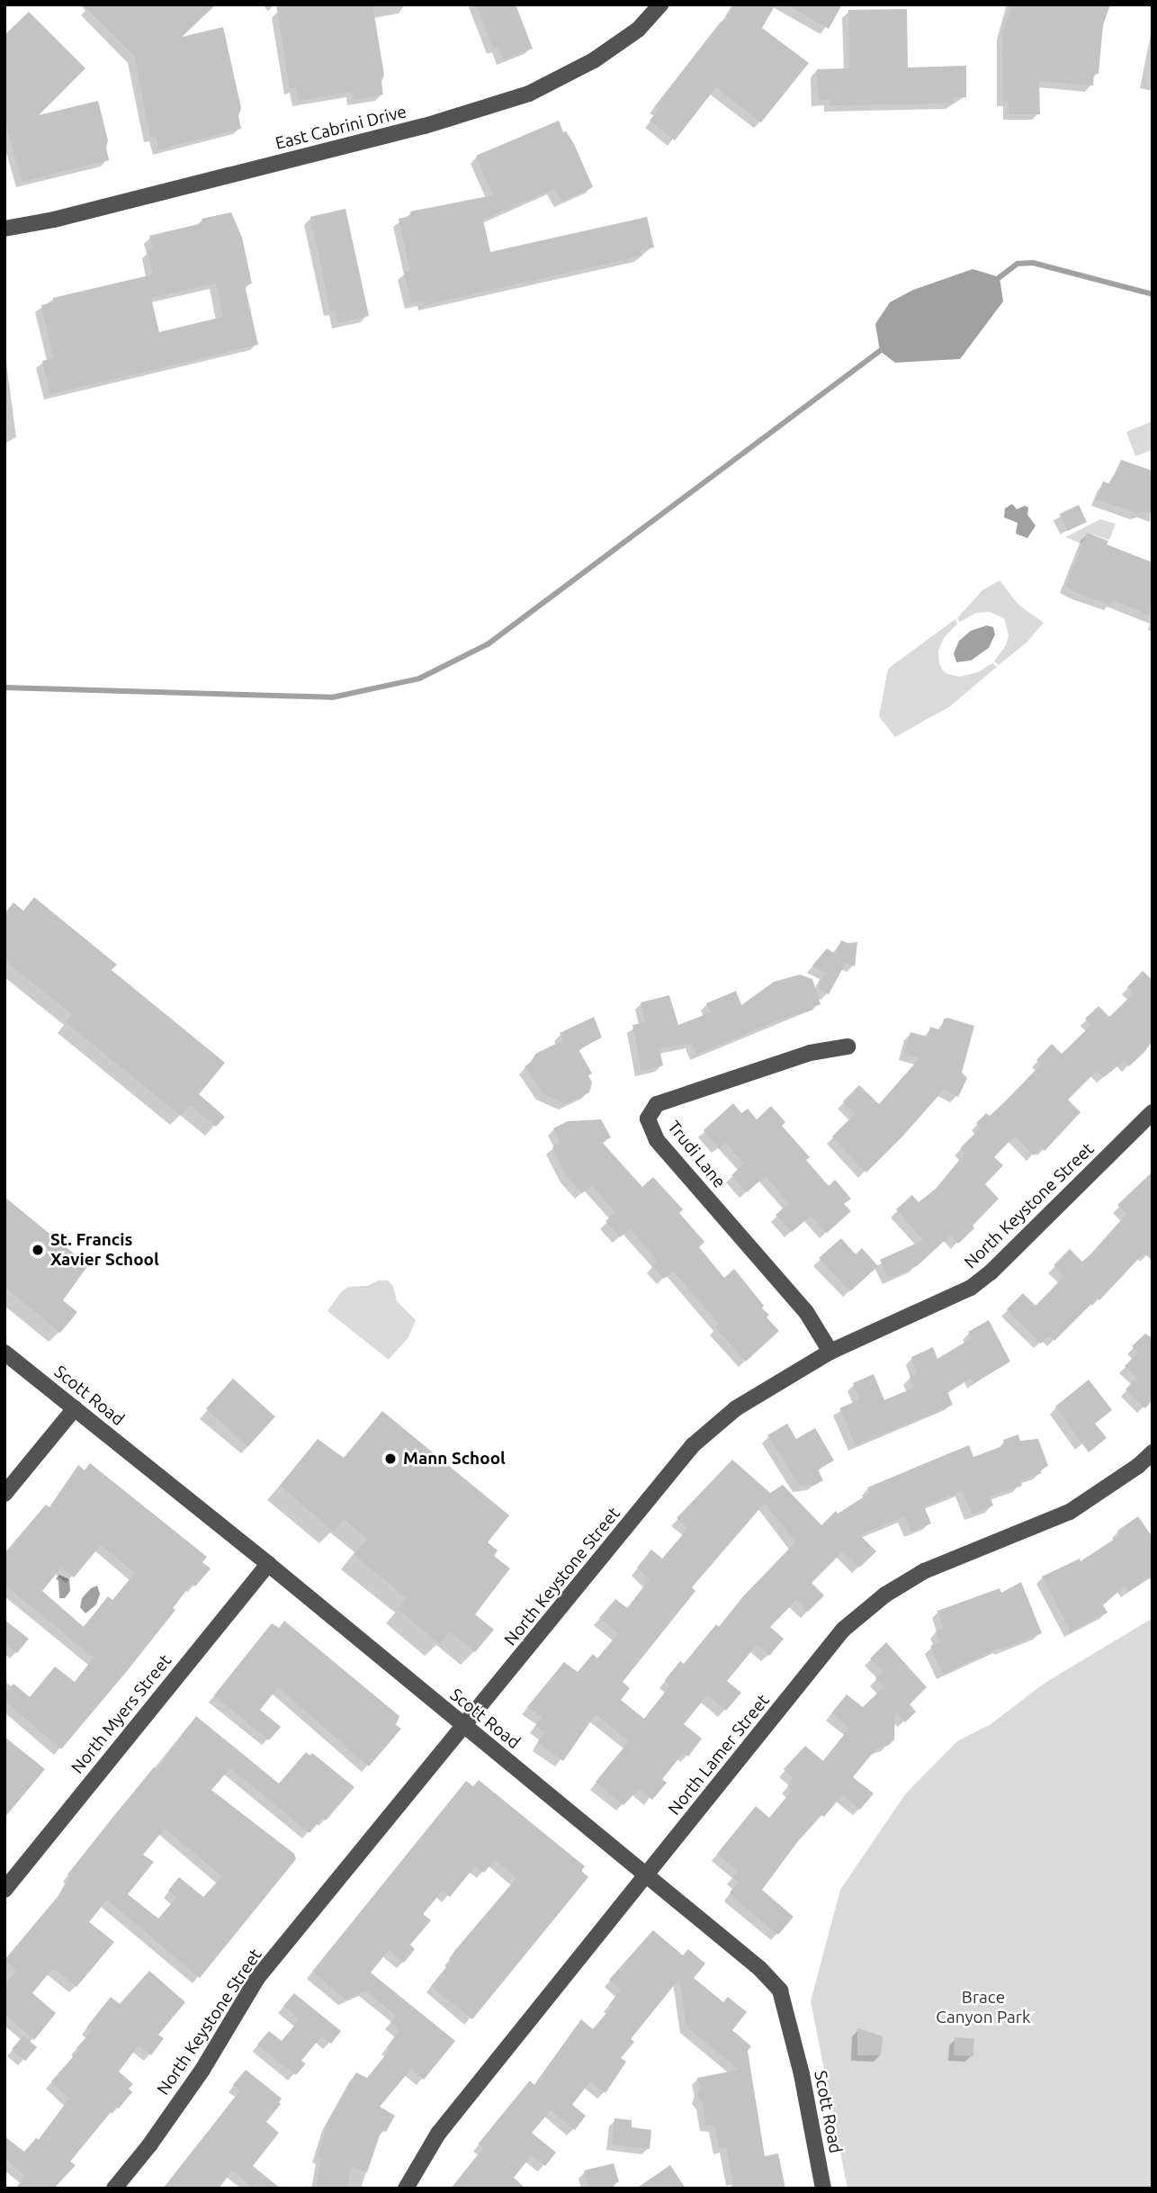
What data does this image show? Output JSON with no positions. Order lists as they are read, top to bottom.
{
  "streets": {
    "street": [
      "East Cabrini Drive",
      "Trudi Lane",
      "North Keystone Street",
      "Scott Road",
      "North Myers Street",
      "North Lamer Street"
    ]
  },
  "crossings": [
    ["Trudi Lane", "North Keystone Street"],
    ["North Keystone Street", "Scott Road"],
    ["Scott Road", "North Myers Street"],
    ["Scott Road", "North Lamer Street"]
  ],
  "parks": ["Brace Canyon Park"],
  "places": ["St. Francis Xavier School", "Mann School"]
}
